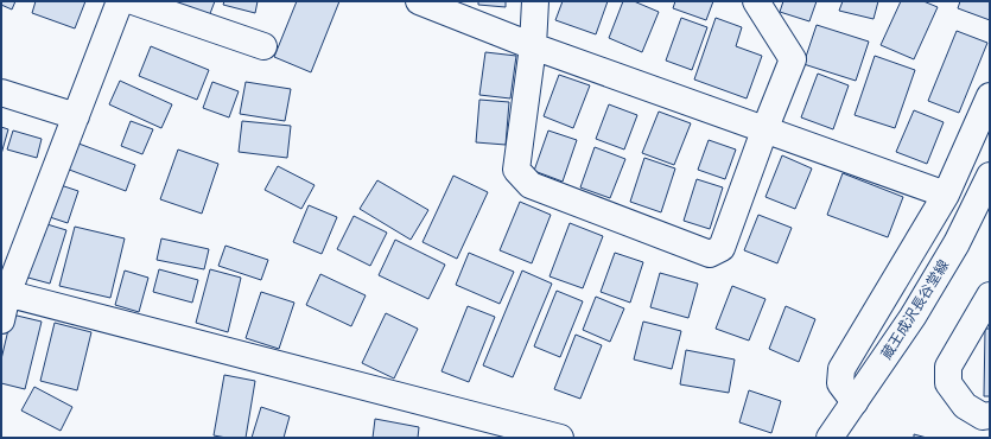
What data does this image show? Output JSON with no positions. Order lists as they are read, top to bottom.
{
  "streets": {
    "street": ["蔵王成沢長谷堂線"]
  }
}
